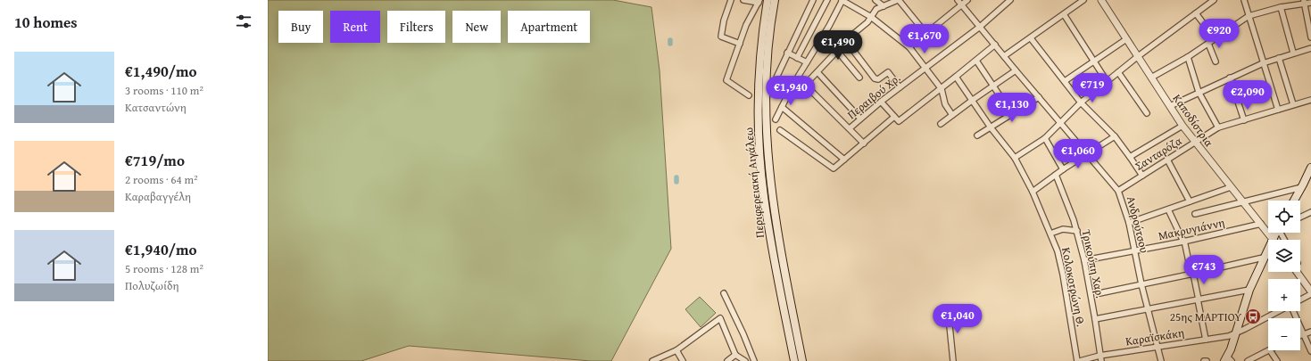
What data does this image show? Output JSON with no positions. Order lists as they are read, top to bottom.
{
  "streets": {
    "main road": ["Περιφερειακή Αιγάλεω"],
    "street": [
      "Περαιβού Χρ.",
      "Καποδίστρια",
      "Σανταρόζα",
      "Ανδρούτσου",
      "Μακρυγιάννη",
      "Τρικούπη Χαρ.",
      "Κολοκοτρώνη Θ.",
      "Καραϊσκάκη"
    ]
  },
  "crossings": [
    ["Περαιβού Χρ.", "Ανδρούτσου"],
    ["Καποδίστρια", "Σανταρόζα"],
    ["Καποδίστρια", "Μακρυγιάννη"],
    ["Σανταρόζα", "Ανδρούτσου"],
    ["Ανδρούτσου", "Μακρυγιάννη"],
    ["Ανδρούτσου", "Καραϊσκάκη"],
    ["Μακρυγιάννη", "Τρικούπη Χαρ."],
    ["Τρικούπη Χαρ.", "Καραϊσκάκη"]
  ],
  "places": {
    "bus stop": ["25ης ΜΑΡΤΙΟΥ"]
  },
  "page": {
    "heading": "10 homes",
    "chip": [
      "Buy",
      "Rent",
      "Filters",
      "New",
      "Apartment"
    ],
    "price": [
      "€920",
      "€1,670",
      "€1,490",
      "€719",
      "€1,940",
      "€2,090",
      "€1,130",
      "€1,060",
      "€743",
      "€1,040"
    ],
    "list": [
      {
        "name": "€1,490/mo",
        "note": "3 rooms · 110 m² · Κατσαντώνη"
      },
      {
        "name": "€719/mo",
        "note": "2 rooms · 64 m² · Καραβαγγέλη"
      },
      {
        "name": "€1,940/mo",
        "note": "5 rooms · 128 m² · Πολυζωίδη"
      }
    ],
    "map_buttons": ["+", "−"]
  }
}
